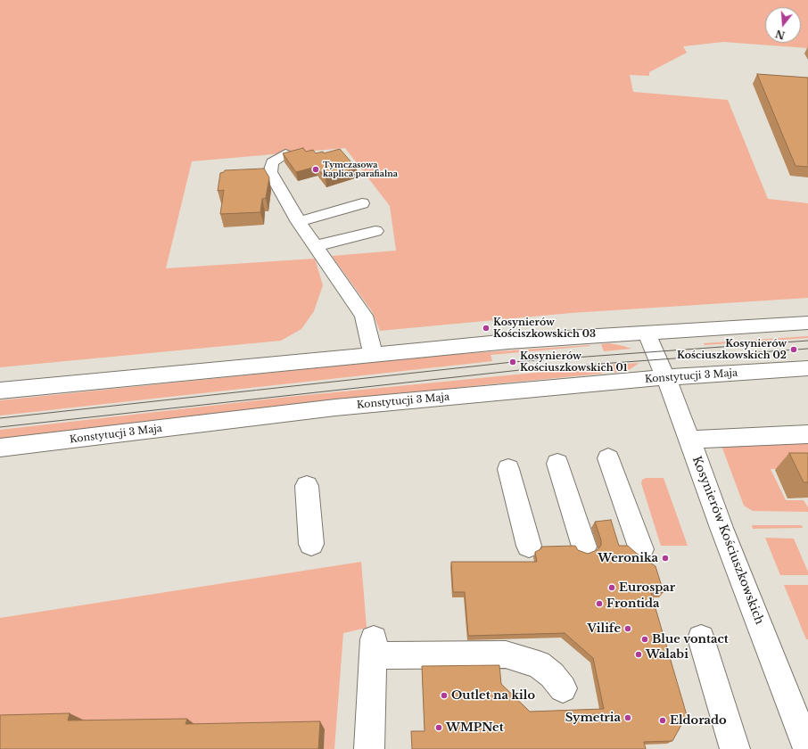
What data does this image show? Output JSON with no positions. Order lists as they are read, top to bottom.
{
  "streets": {
    "street": ["Konstytucji 3 Maja", "Kosynierów Kościuszkowskich"]
  },
  "crossings": [
    ["Konstytucji 3 Maja", "Kosynierów Kościuszkowskich"]
  ],
  "places": [
    "Tymczasowa kaplica parafialna",
    "Kosynierów Kościszkowskich 03",
    "Kosynierów Kościuszkowskich 02",
    "Kosynierów Kościuszkowskich 01",
    "Weronika",
    "Eurospar",
    "Frontida",
    "Vilife",
    "Blue vontact",
    "Walabi",
    "Outlet na kilo",
    "Symetria",
    "Eldorado",
    "WMPNet"
  ],
  "north": "bottom"
}
